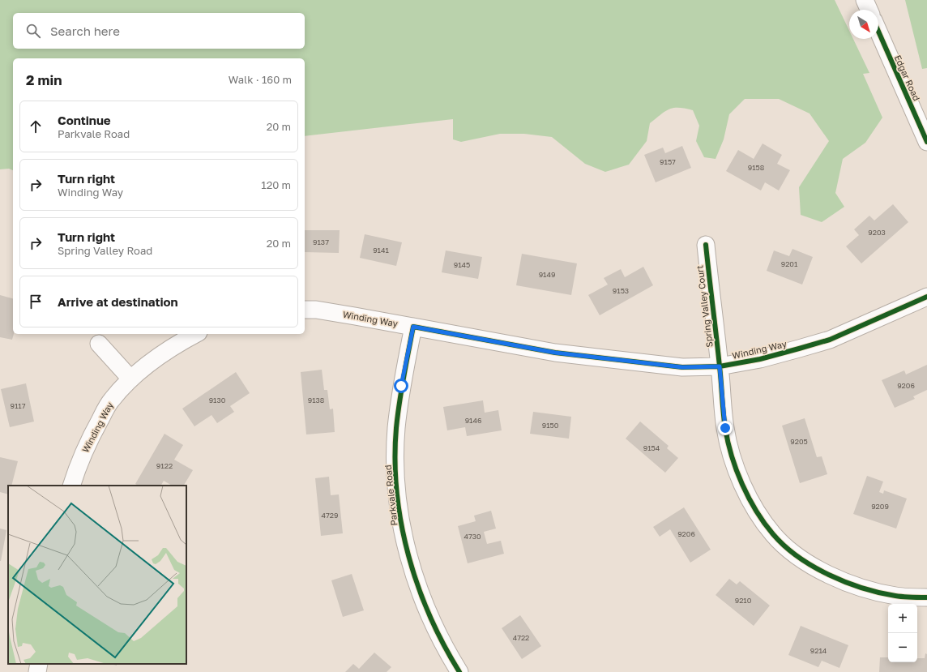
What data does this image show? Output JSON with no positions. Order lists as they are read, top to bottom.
{
  "streets": {
    "street": [
      "Edgar Road",
      "Spring Valley Court",
      "Winding Way",
      "Parkvale Road"
    ]
  },
  "crossings": [
    ["Spring Valley Court", "Winding Way"],
    ["Winding Way", "Parkvale Road"]
  ],
  "house_numbers": [
    "9157",
    "9158",
    "9203",
    "9137",
    "9141",
    "9201",
    "9145",
    "9149",
    "9153",
    "9206",
    "9130",
    "9138",
    "9117",
    "9146",
    "9150",
    "9205",
    "9154",
    "9122",
    "9209",
    "4729",
    "9206",
    "4730",
    "9210",
    "4722",
    "9214"
  ],
  "north": "bottom right",
  "page": {
    "search": "Search here",
    "heading": ["2 min", "Walk · 160 m"],
    "list": [
      ["Continue", "Parkvale Road", "20 m"],
      ["Turn right", "Winding Way", "120 m"],
      ["Turn right", "Spring Valley Road", "20 m"],
      "Arrive at destination"
    ],
    "map_buttons": ["+", "−"]
  }
}
